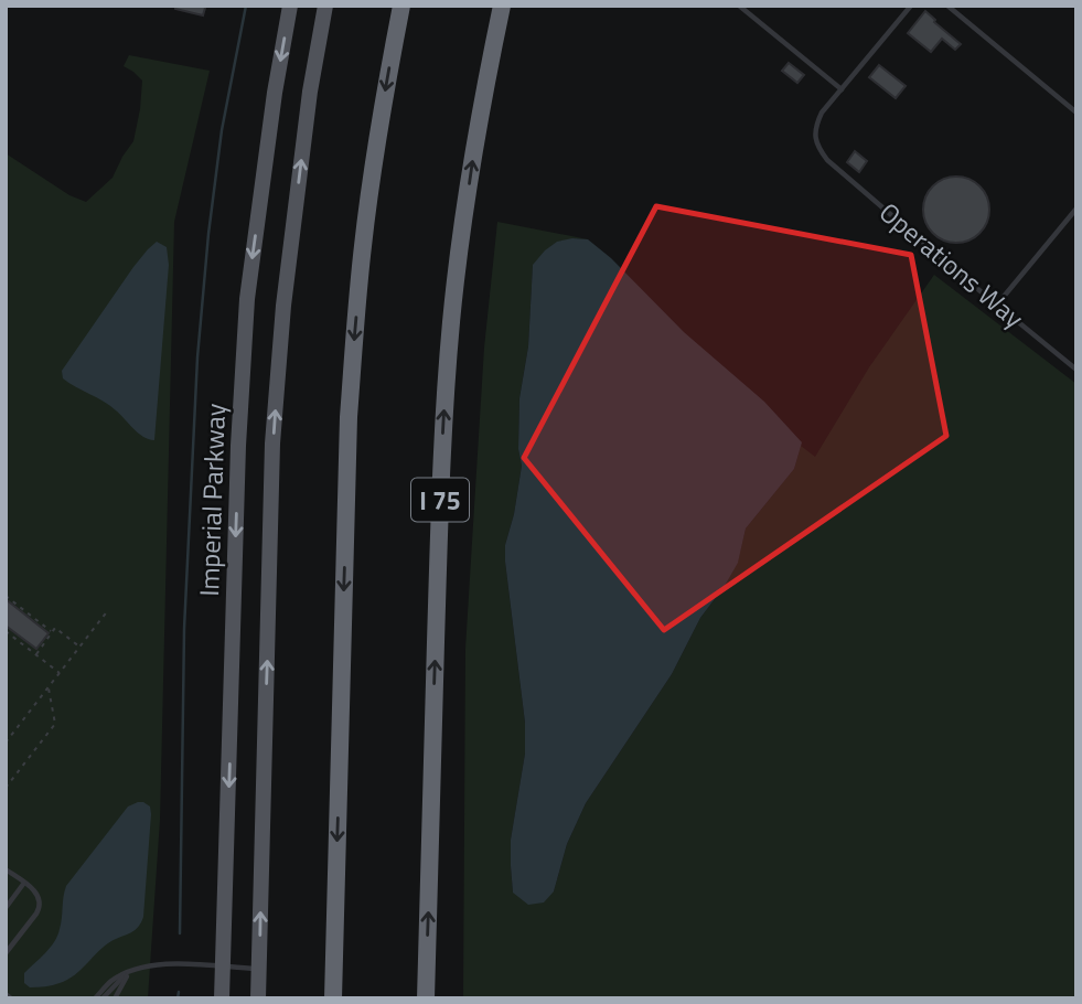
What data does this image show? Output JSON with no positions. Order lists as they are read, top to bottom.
{
  "streets": {
    "highway": ["I 75"],
    "main road": ["Imperial Parkway"],
    "lane": ["Operations Way"]
  }
}
